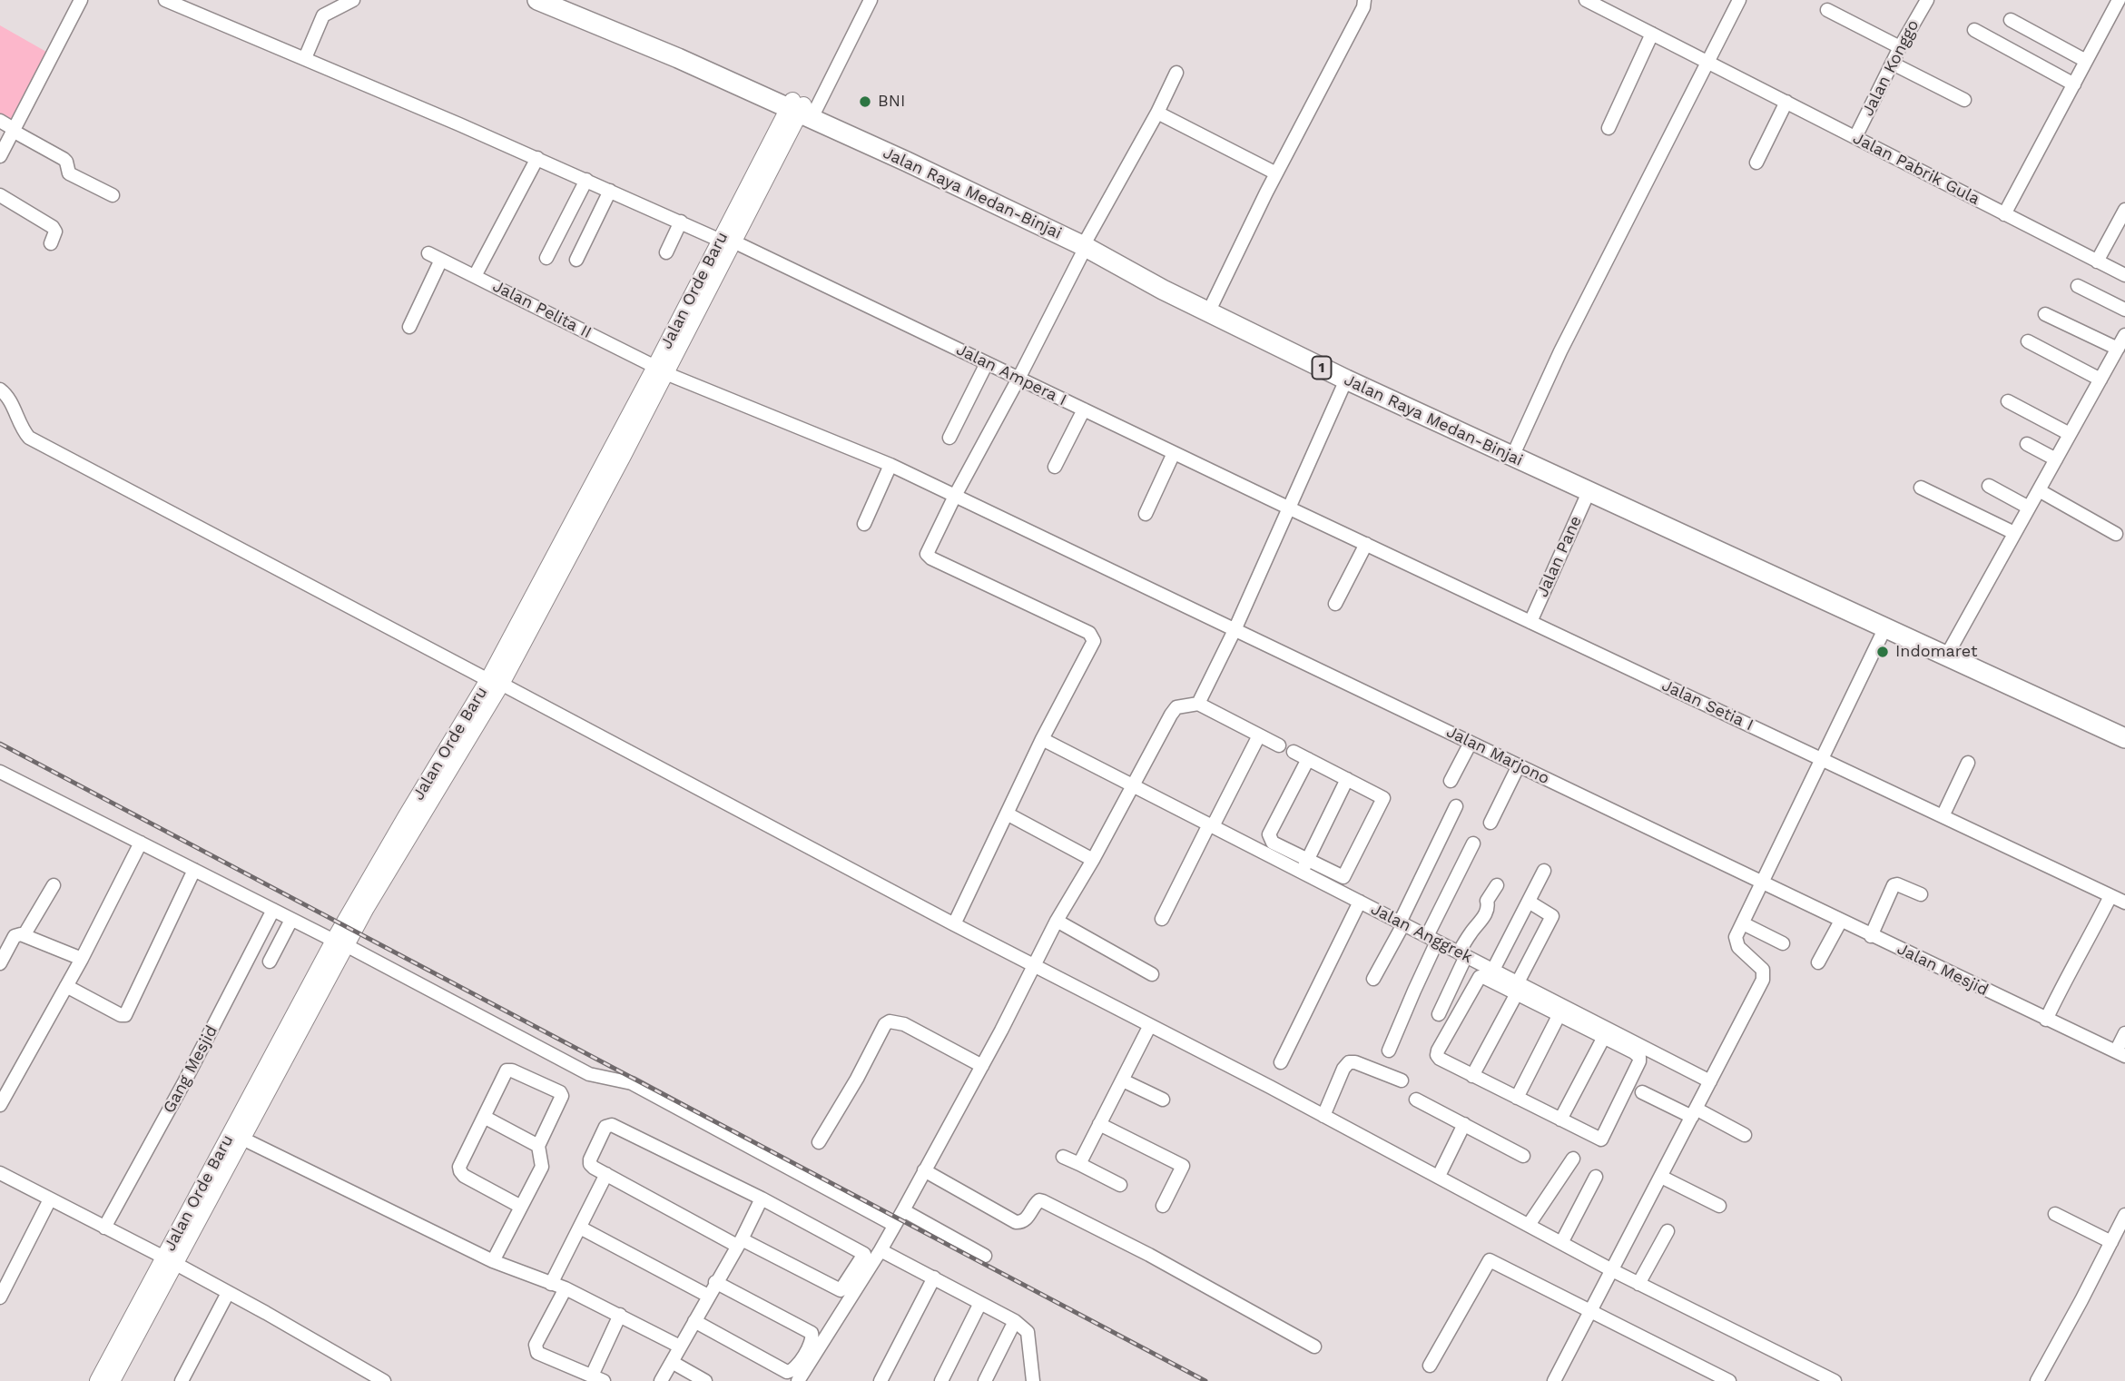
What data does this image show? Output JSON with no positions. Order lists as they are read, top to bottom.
{
  "streets": {
    "highway": ["Jalan Raya Medan-Binjai", "1"],
    "main road": ["Jalan Orde Baru"],
    "street": [
      "Jalan Konggo",
      "Jalan Pabrik Gula",
      "Jalan Pelita II",
      "Jalan Ampera I",
      "Jalan Pane",
      "Jalan Setia I",
      "Jalan Marjono",
      "Jalan Anggrek",
      "Jalan Mesjid",
      "Gang Mesjid"
    ]
  },
  "crossings": [
    ["Jalan Konggo", "Jalan Pabrik Gula"],
    ["Jalan Raya Medan-Binjai", "Jalan Orde Baru"],
    ["Jalan Raya Medan-Binjai", "Jalan Pane"],
    ["Jalan Orde Baru", "Jalan Pelita II"],
    ["Jalan Orde Baru", "Jalan Ampera I"],
    ["Jalan Pelita II", "Jalan Marjono"],
    ["Jalan Ampera I", "Jalan Setia I"],
    ["Jalan Pane", "Jalan Setia I"],
    ["Jalan Marjono", "Jalan Mesjid"]
  ],
  "places": ["BNI", "Indomaret"]
}
